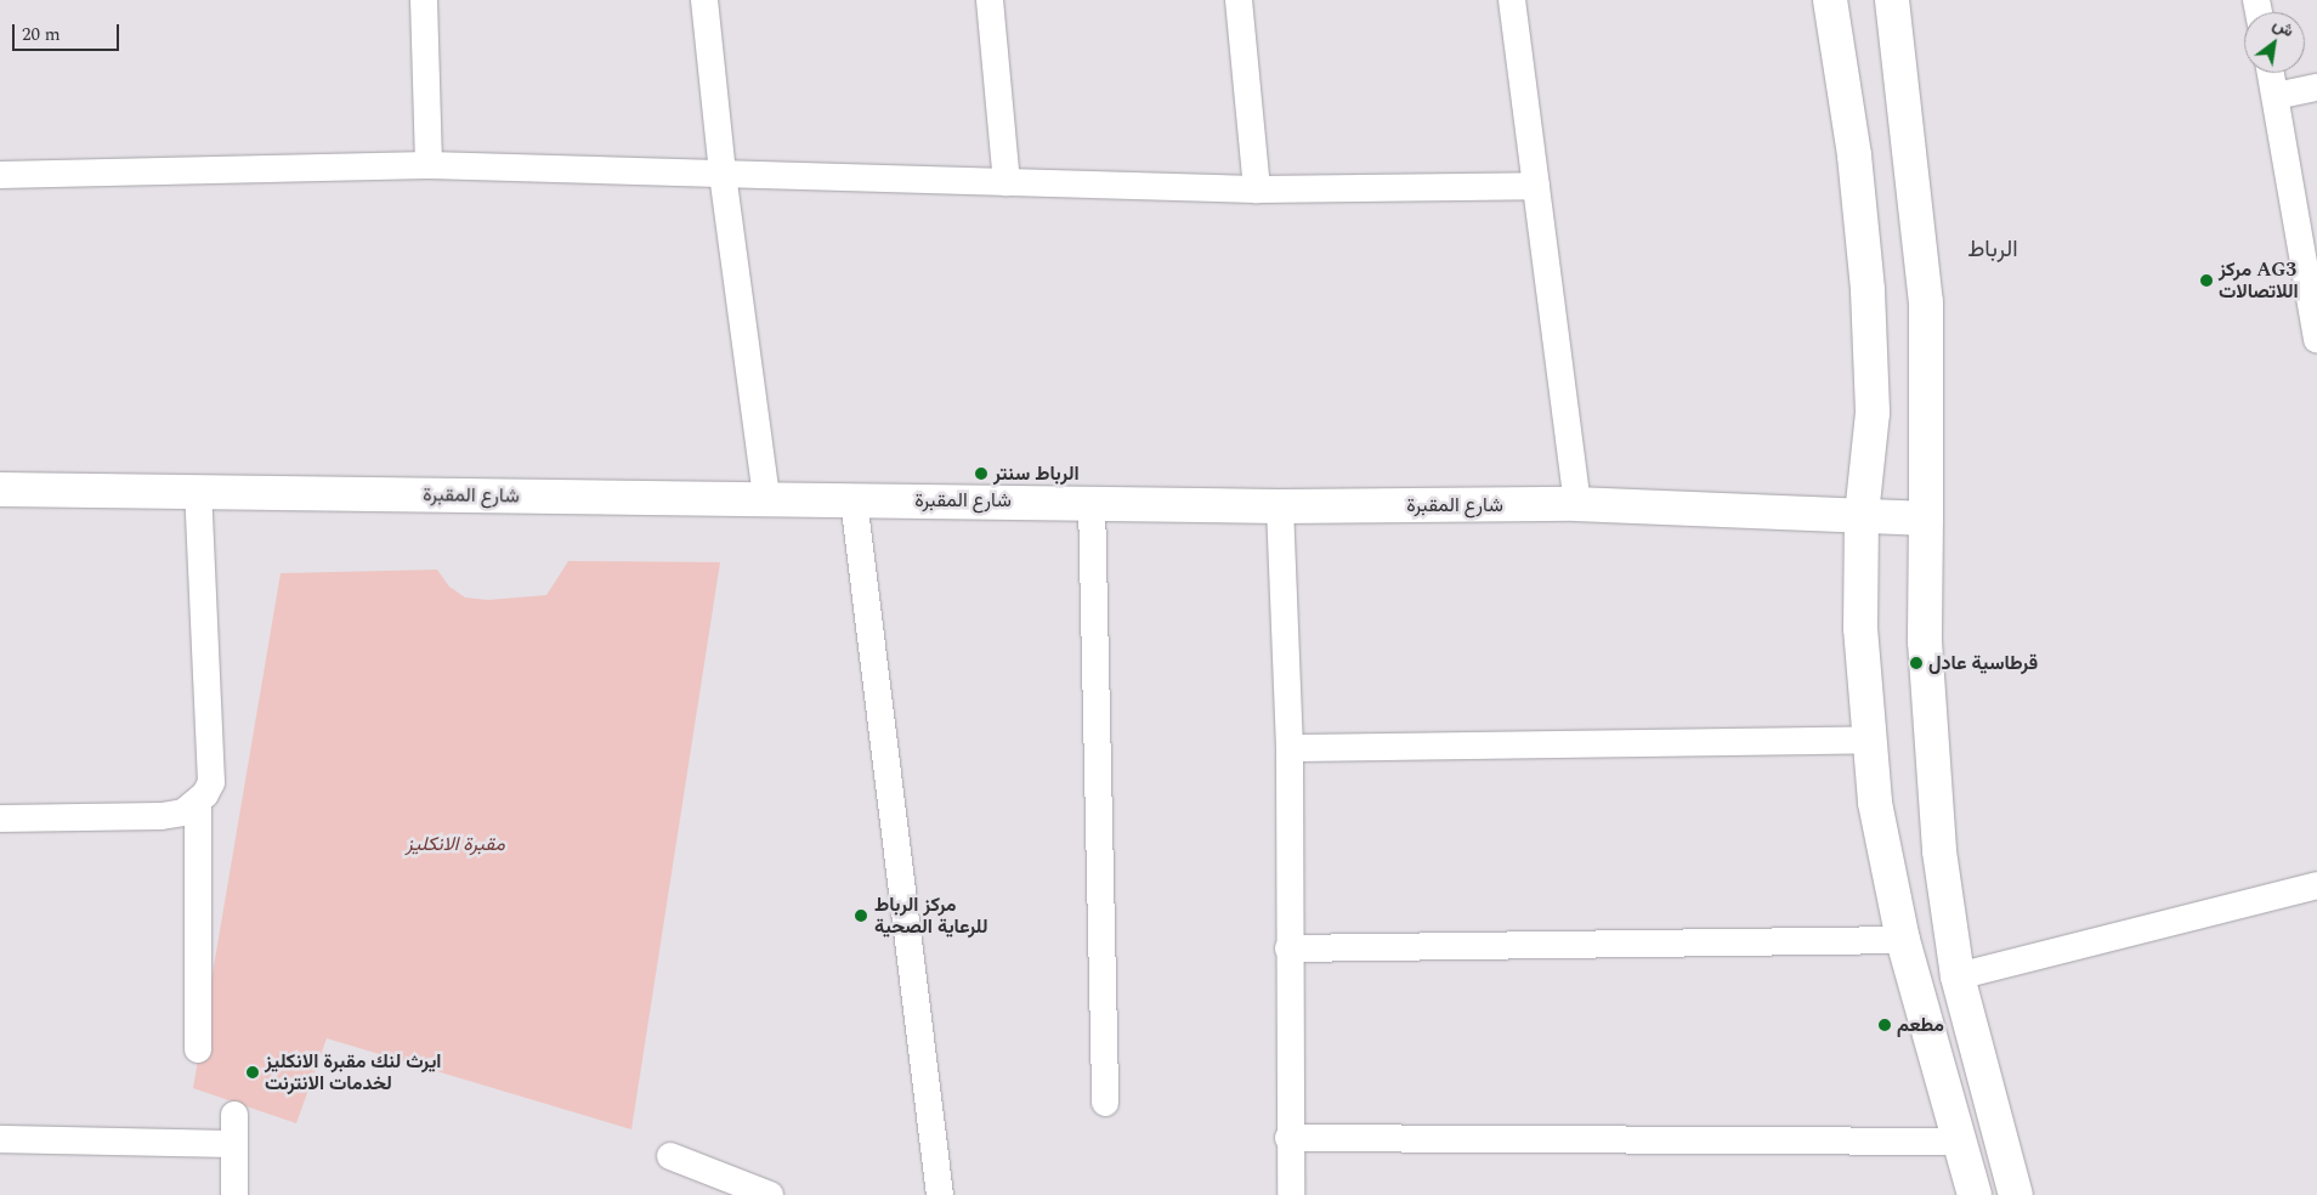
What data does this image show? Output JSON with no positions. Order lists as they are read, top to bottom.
{
  "streets": {
    "main road": ["شارع المقبرة"]
  },
  "districts": ["الرباط"],
  "parks": ["مقبرة الانكليز"],
  "places": [
    "مركز AG3 اللاتصالات",
    "الرباط سنتر",
    "قرطاسية عادل",
    "مركز الرباط للرعاية الصحية",
    "مطعم",
    "ايرث لنك مقبرة الانكليز لخدمات الانترنت"
  ],
  "scale_bar": "20 m",
  "north": "top right"
}
